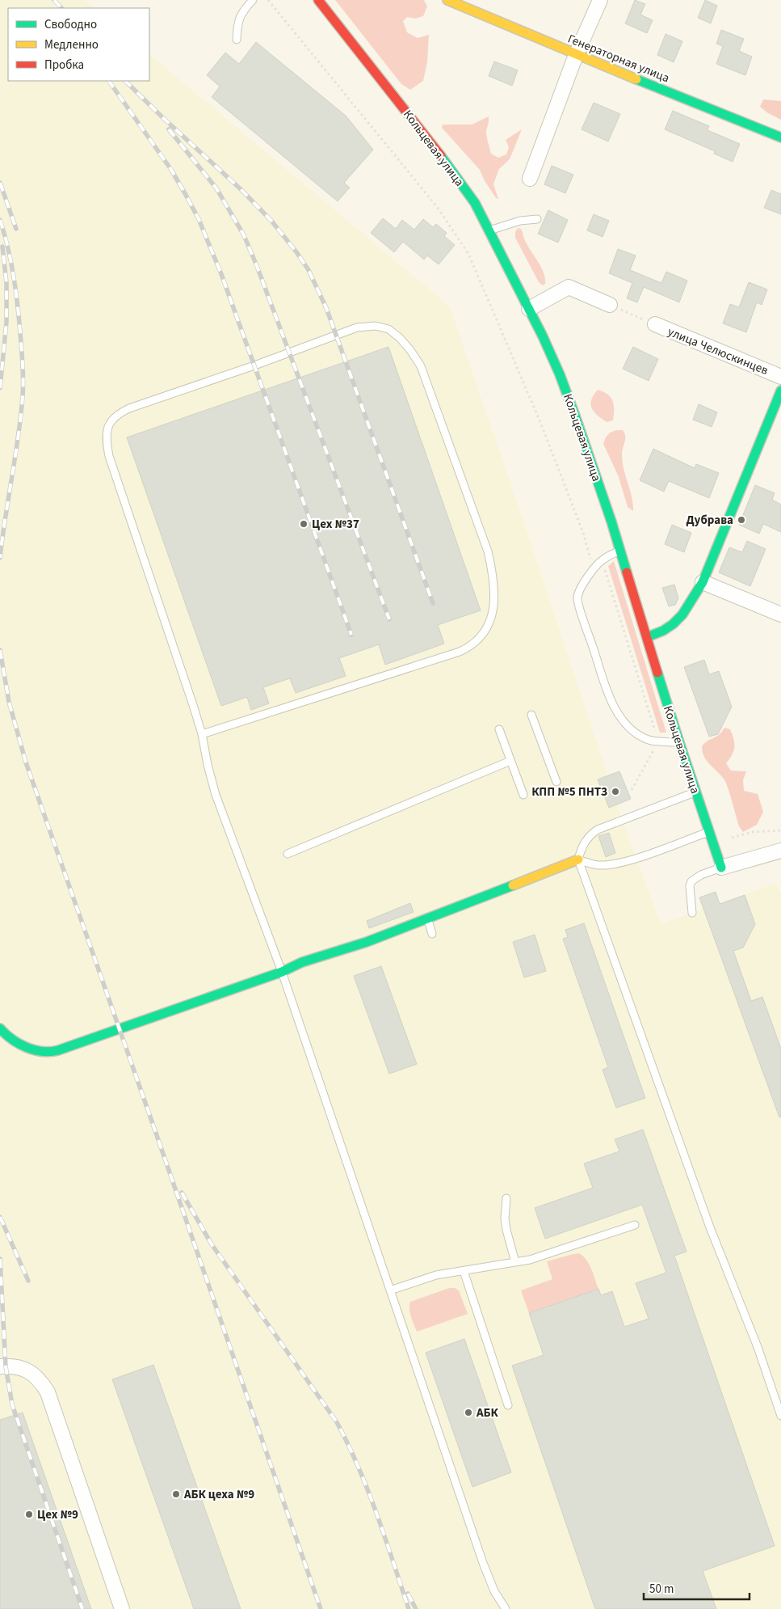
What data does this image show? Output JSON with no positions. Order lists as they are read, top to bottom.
{
  "streets": {
    "street": ["Генераторная улица", "Кольцевая улица", "улица Челюскинцев"]
  },
  "places": [
    "Дубрава",
    "Цех №37",
    "КПП №5 ПНТЗ",
    "АБК",
    "АБК цеха №9",
    "Цех №9"
  ],
  "legend": ["Свободно", "Медленно", "Пробка"],
  "scale_bar": "50 m"
}
